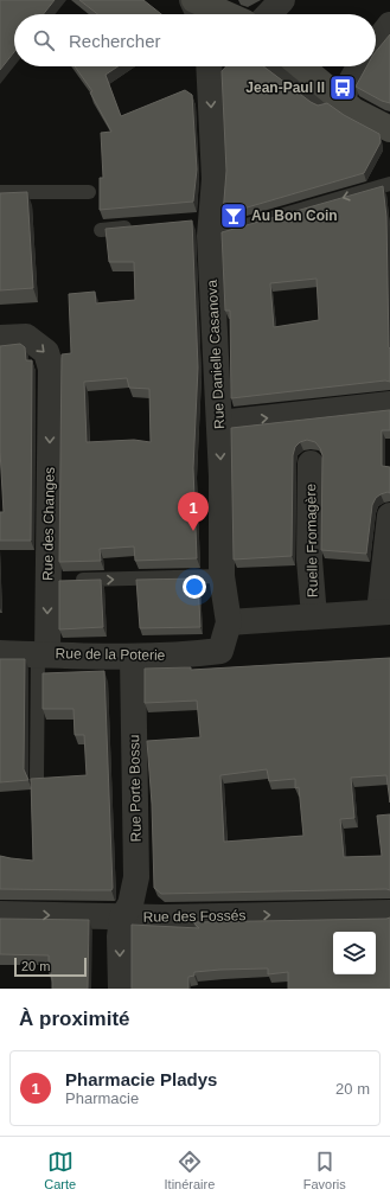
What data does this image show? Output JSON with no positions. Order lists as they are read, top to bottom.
{
  "streets": {
    "street": [
      "Rue Danielle Casanova",
      "Rue des Changes",
      "Ruelle Fromagère",
      "Rue de la Poterie",
      "Rue Porte Bossu",
      "Rue des Fossés"
    ]
  },
  "crossings": [
    ["Rue Danielle Casanova", "Rue de la Poterie"],
    ["Rue des Changes", "Rue de la Poterie"],
    ["Rue de la Poterie", "Rue Porte Bossu"],
    ["Rue Porte Bossu", "Rue des Fossés"]
  ],
  "one_way": ["Rue Danielle Casanova", "Rue des Changes", "Rue des Fossés"],
  "places": {
    "bus stop": ["Jean-Paul II"],
    "bar": ["Au Bon Coin"]
  },
  "scale_bar": "20 m",
  "page": {
    "search": "Rechercher",
    "pins": "1",
    "scale": "20 m",
    "heading": "À proximité",
    "list": [
      {
        "mark": "1",
        "name": "Pharmacie Pladys",
        "note": "Pharmacie",
        "value": "20 m"
      }
    ],
    "nav": ["Carte", "Itinéraire", "Favoris"]
  }
}
